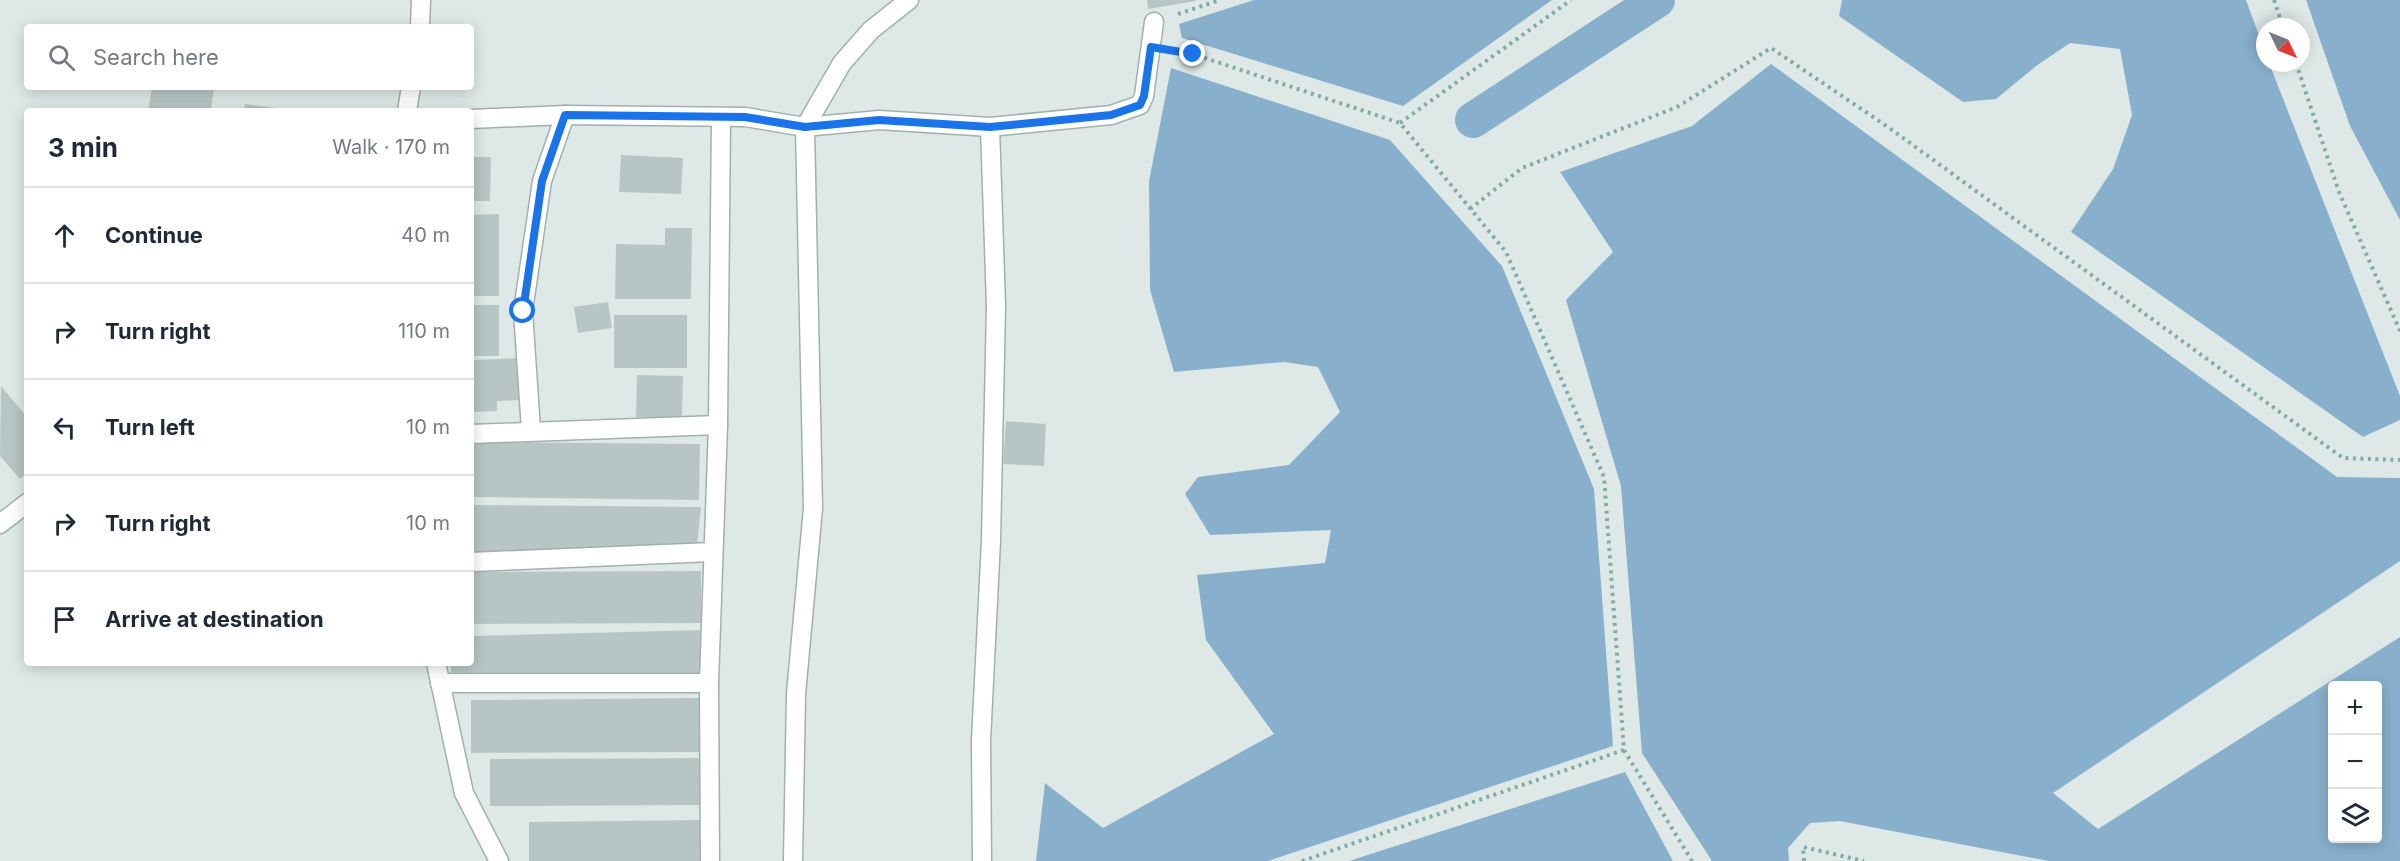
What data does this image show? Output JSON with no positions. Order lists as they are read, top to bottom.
{
  "north": "bottom right",
  "page": {
    "search": "Search here",
    "heading": ["3 min", "Walk · 170 m"],
    "list": [
      ["Continue", "40 m"],
      ["Turn right", "110 m"],
      ["Turn left", "10 m"],
      ["Turn right", "10 m"],
      "Arrive at destination"
    ],
    "map_buttons": ["+", "−"]
  }
}
